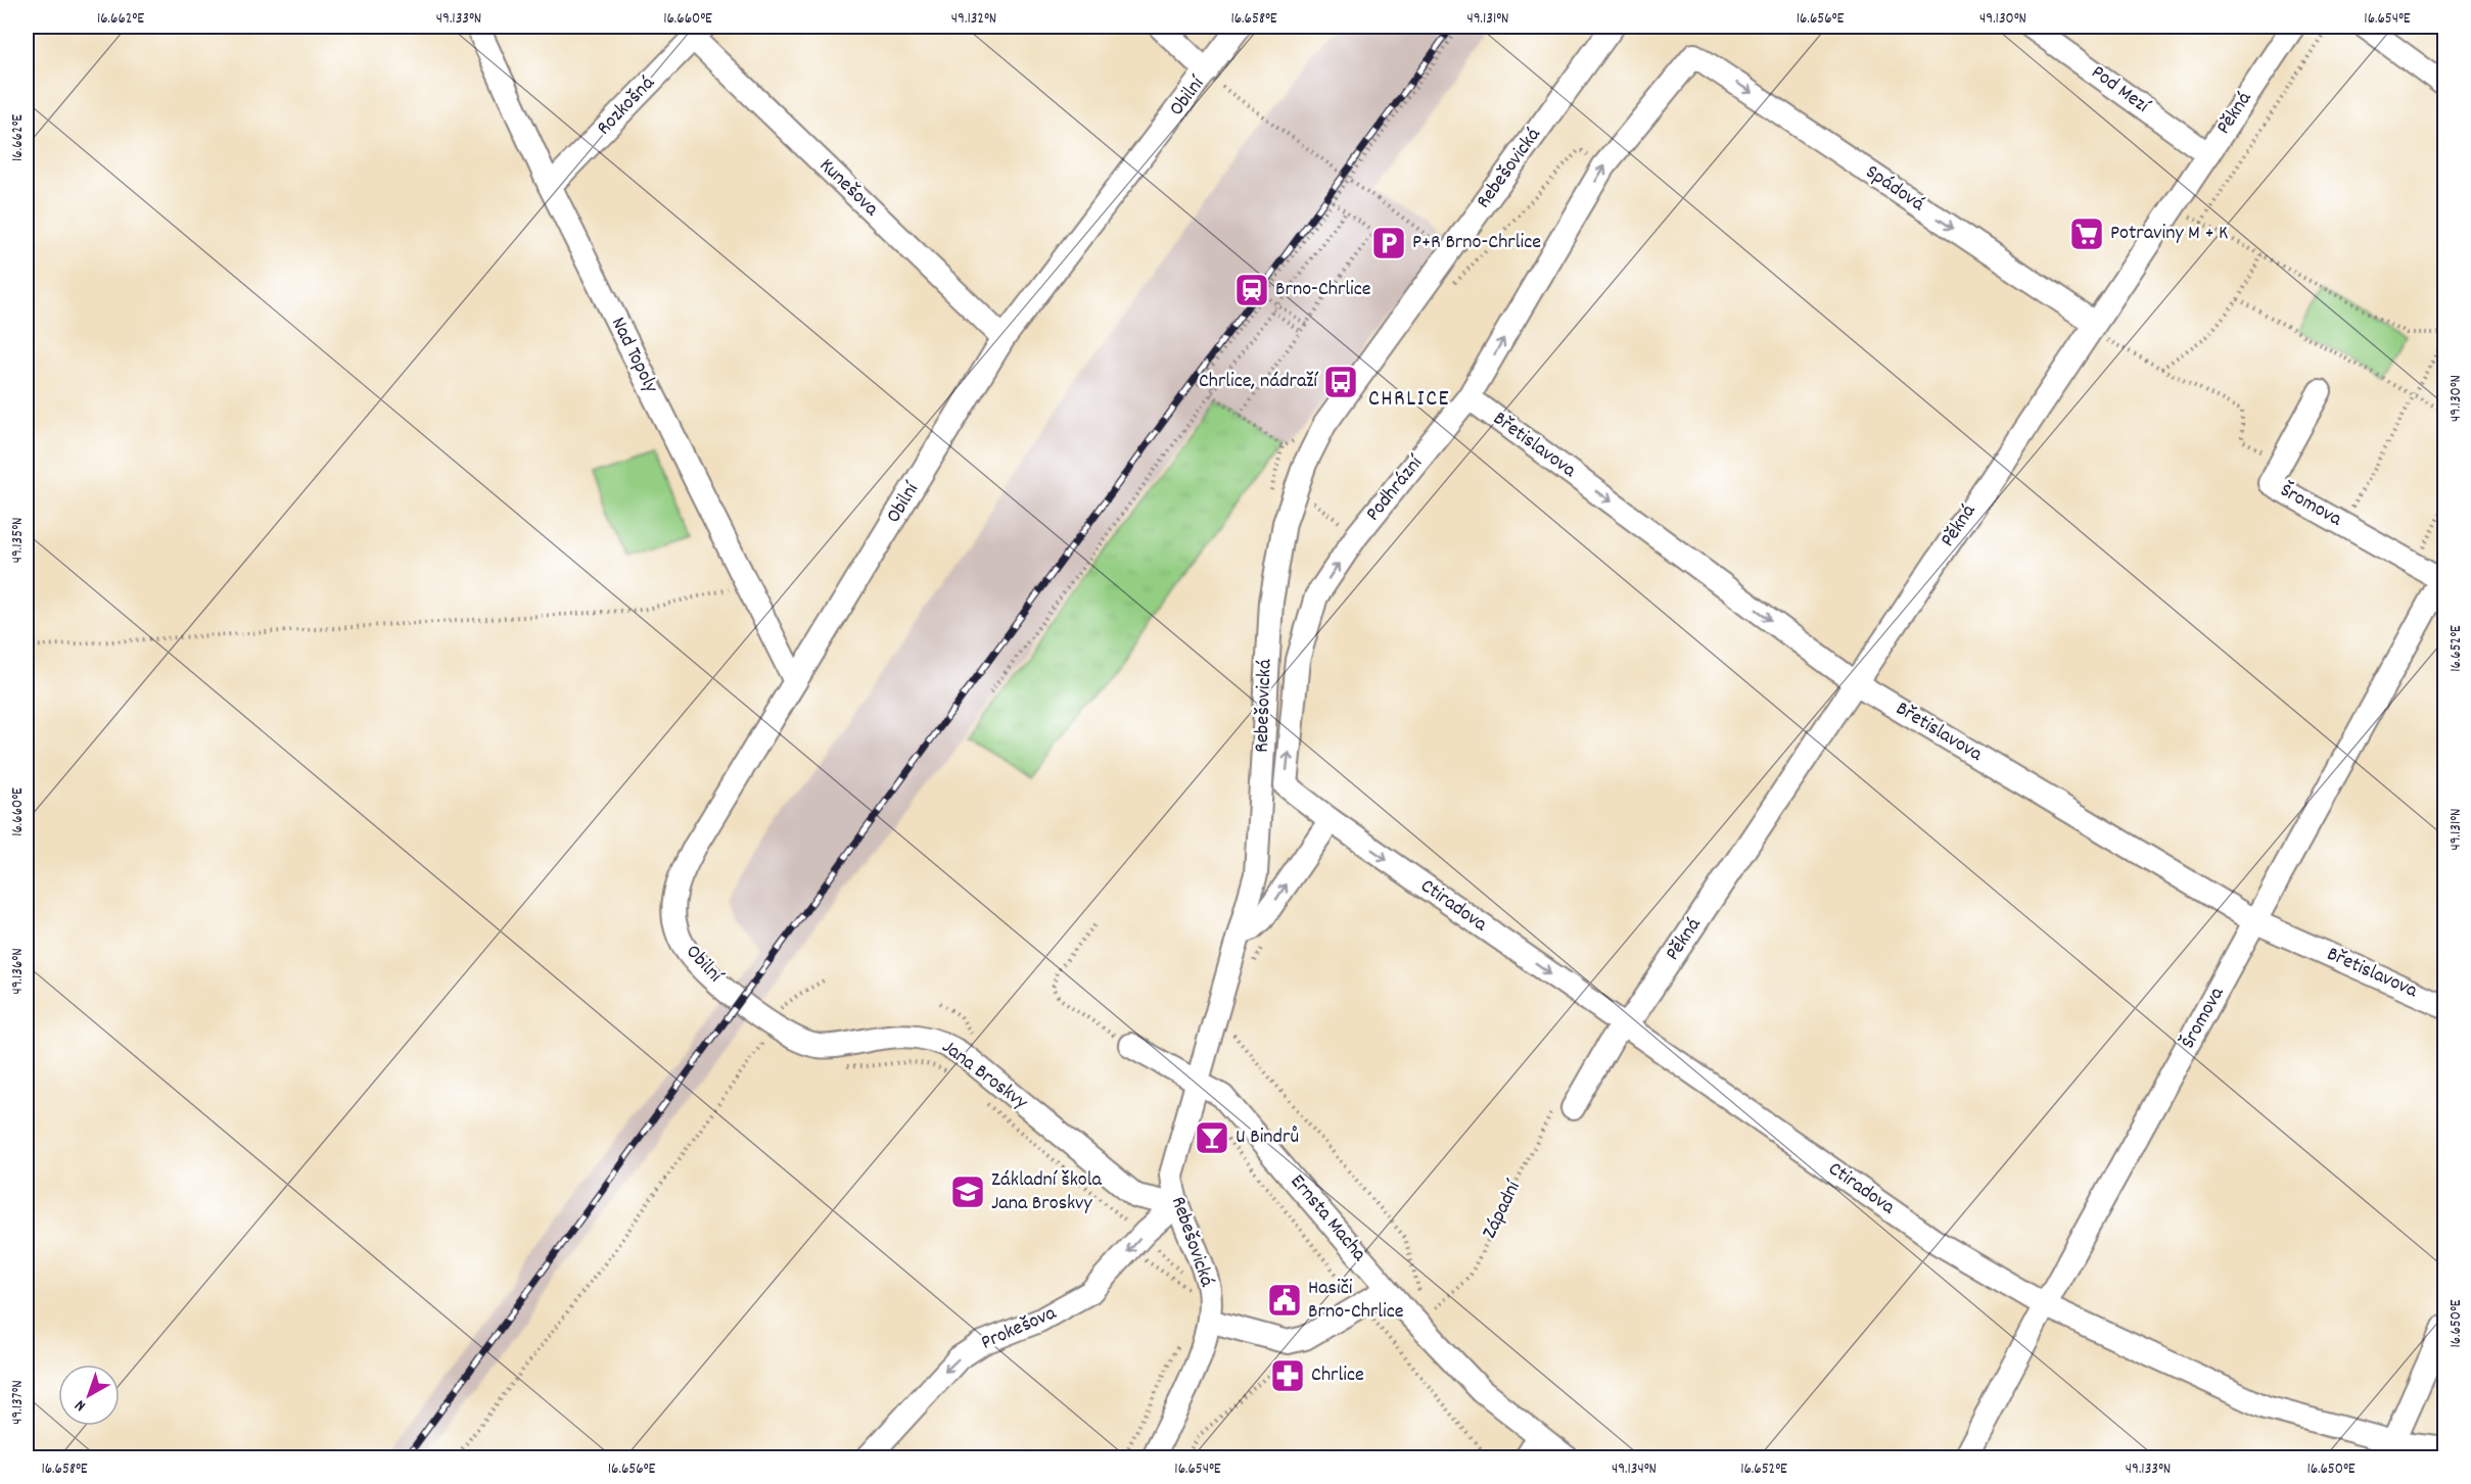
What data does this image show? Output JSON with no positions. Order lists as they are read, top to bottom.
{
  "streets": {
    "street": [
      "Pod Mezí",
      "Obilní",
      "Rozkošná",
      "Pěkná",
      "Rebešovická",
      "Kunešova",
      "Spádová",
      "Nad Topoly",
      "Břetislavova",
      "Podhrázní",
      "Šromova",
      "Ctiradova",
      "Jana Broskvy",
      "Ernsta Macha",
      "Prokešova"
    ],
    "path": ["Západní"]
  },
  "crossings": [
    ["Pod Mezí", "Pěkná"],
    ["Obilní", "Kunešova"],
    ["Obilní", "Nad Topoly"],
    ["Obilní", "Jana Broskvy"],
    ["Rozkošná", "Kunešova"],
    ["Rozkošná", "Nad Topoly"],
    ["Pěkná", "Spádová"],
    ["Pěkná", "Břetislavova"],
    ["Pěkná", "Ctiradova"],
    ["Rebešovická", "Jana Broskvy"],
    ["Rebešovická", "Ernsta Macha"],
    ["Rebešovická", "Prokešova"],
    ["Spádová", "Podhrázní"],
    ["Břetislavova", "Podhrázní"],
    ["Břetislavova", "Šromova"],
    ["Podhrázní", "Ctiradova"],
    ["Šromova", "Ctiradova"],
    ["Jana Broskvy", "Prokešova"]
  ],
  "one_way": [
    "Spádová",
    "Břetislavova",
    "Podhrázní",
    "Prokešova"
  ],
  "districts": ["CHRLICE"],
  "places": {
    "supermarket": ["Potraviny M + K"],
    "parking": ["P+R Brno-Chrlice"],
    "station": ["Brno-Chrlice"],
    "bus stop": ["Chrlice, nádraží"],
    "bar": ["U Bindrů"],
    "school or university": ["Základní škola Jana Broskvy"],
    "public building": ["Hasiči Brno-Chrlice"],
    "pharmacy": ["Chrlice"]
  },
  "north": "bottom left",
  "coordinates": [
    "16.662°E",
    "49.133°N",
    "16.660°E",
    "49.132°N",
    "16.658°E",
    "49.131°N",
    "16.656°E",
    "49.130°N",
    "16.654°E",
    "49.135°N",
    "16.652°E",
    "49.136°N",
    "16.650°E",
    "49.137°N",
    "49.134°N"
  ]
}
